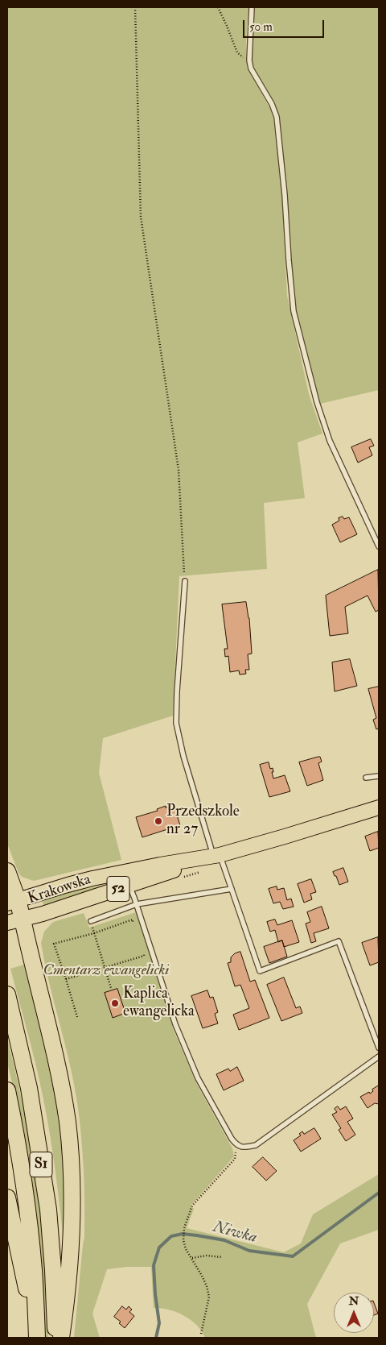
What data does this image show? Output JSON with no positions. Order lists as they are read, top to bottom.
{
  "streets": {
    "highway": ["S1"],
    "main road": ["52", "Krakowska"]
  },
  "water": ["Niwka"],
  "parks": ["Cmentarz ewangelicki"],
  "places": ["Przedszkole nr 27", "Kaplica ewangelicka"],
  "scale_bar": "50 m",
  "north": "top"
}
